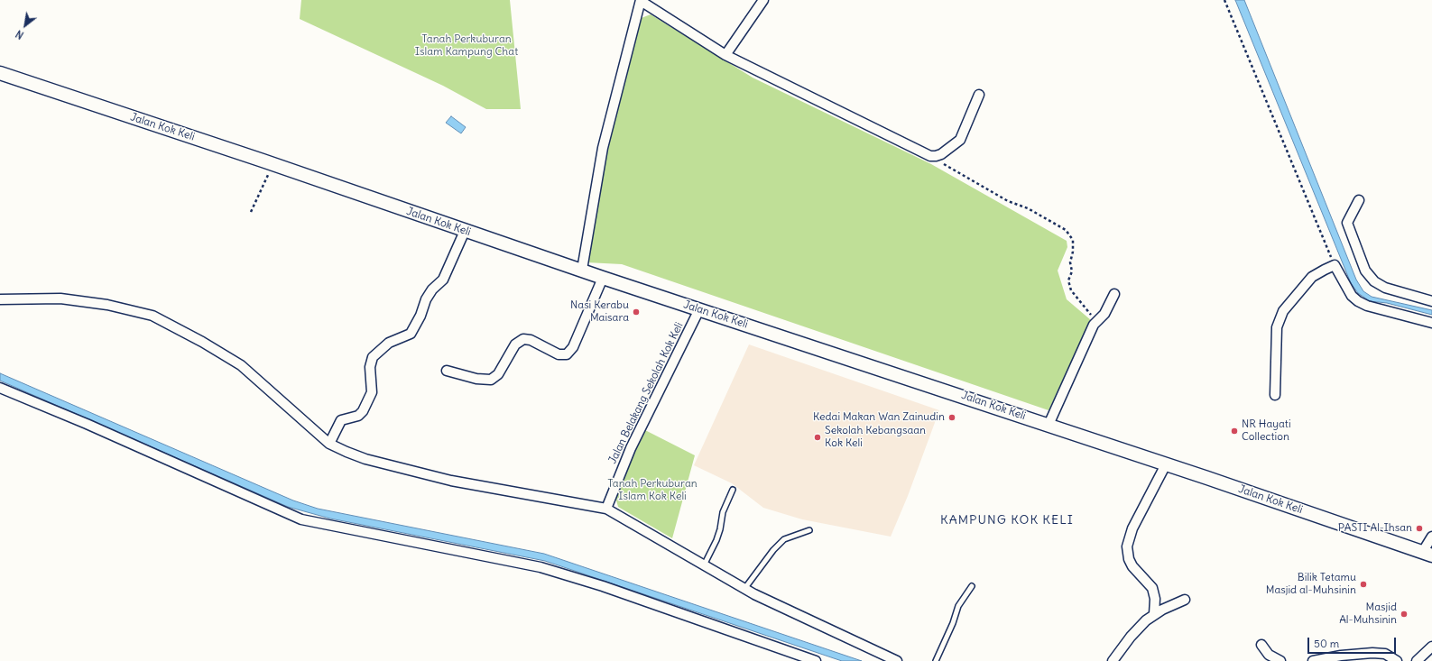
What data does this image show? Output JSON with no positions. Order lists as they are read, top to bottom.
{
  "streets": {
    "street": ["Jalan Kok Keli", "Jalan Belakang Sekolah Kok Keli"]
  },
  "crossings": [
    ["Jalan Kok Keli", "Jalan Belakang Sekolah Kok Keli"]
  ],
  "districts": ["KAMPUNG KOK KELI"],
  "parks": ["Tanah Perkuburan Islam Kampung Chat", "Tanah Perkuburan Islam Kok Keli"],
  "places": [
    "Nasi Kerabu Maisara",
    "Kedai Makan Wan Zainudin",
    "NR Hayati Collection",
    "Sekolah Kebangsaan Kok Keli",
    "PASTI Al-Ihsan",
    "Bilik Tetamu Masjid al-Muhsinin",
    "Masjid Al-Muhsinin"
  ],
  "scale_bar": "50 m",
  "north": "bottom left"
}
